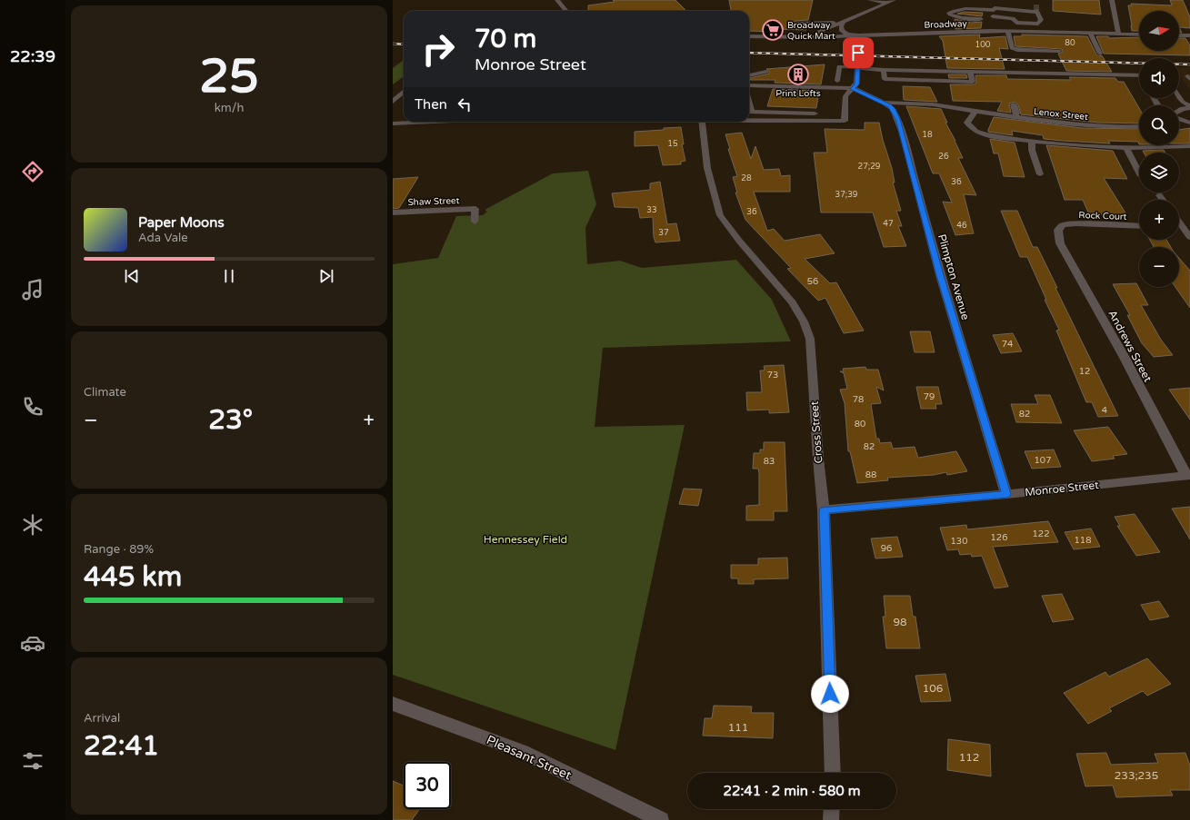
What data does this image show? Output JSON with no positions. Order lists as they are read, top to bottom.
{
  "streets": {
    "street": [
      "Broadway",
      "Lenox Street",
      "Shaw Street",
      "Rock Court",
      "Plimpton Avenue",
      "Andrews Street",
      "Cross Street",
      "Monroe Street",
      "Pleasant Street"
    ]
  },
  "crossings": [
    ["Rock Court", "Andrews Street"],
    ["Plimpton Avenue", "Monroe Street"],
    ["Andrews Street", "Monroe Street"],
    ["Cross Street", "Monroe Street"]
  ],
  "parks": ["Hennessey Field"],
  "places": {
    "supermarket": ["Broadway Quick Mart"],
    "building": ["Print Lofts"]
  },
  "house_numbers": [
    "80",
    "100",
    "18",
    "15",
    "26",
    "27;29",
    "28",
    "36",
    "37;39",
    "33",
    "36",
    "47",
    "46",
    "37",
    "56",
    "74",
    "12",
    "73",
    "79",
    "78",
    "4",
    "82",
    "80",
    "82",
    "107",
    "83",
    "88",
    "122",
    "126",
    "118",
    "130",
    "96",
    "98",
    "106",
    "111",
    "112",
    "233;235"
  ],
  "north": "right",
  "page": {
    "tabs": "22:39",
    "tile": [
      ["25", "km/h"],
      "Climate",
      ["Range · 89%", "445 km"],
      ["Arrival", "22:41"]
    ],
    "map_buttons": ["+", "−"],
    "turn": ["70 m", "Monroe Street"],
    "then": "Then",
    "song": ["Paper Moons", "Ada Vale"],
    "heat": ["−", "23°", "+"],
    "limit": "30",
    "trip": "22:41 · 2 min · 580 m"
  }
}
